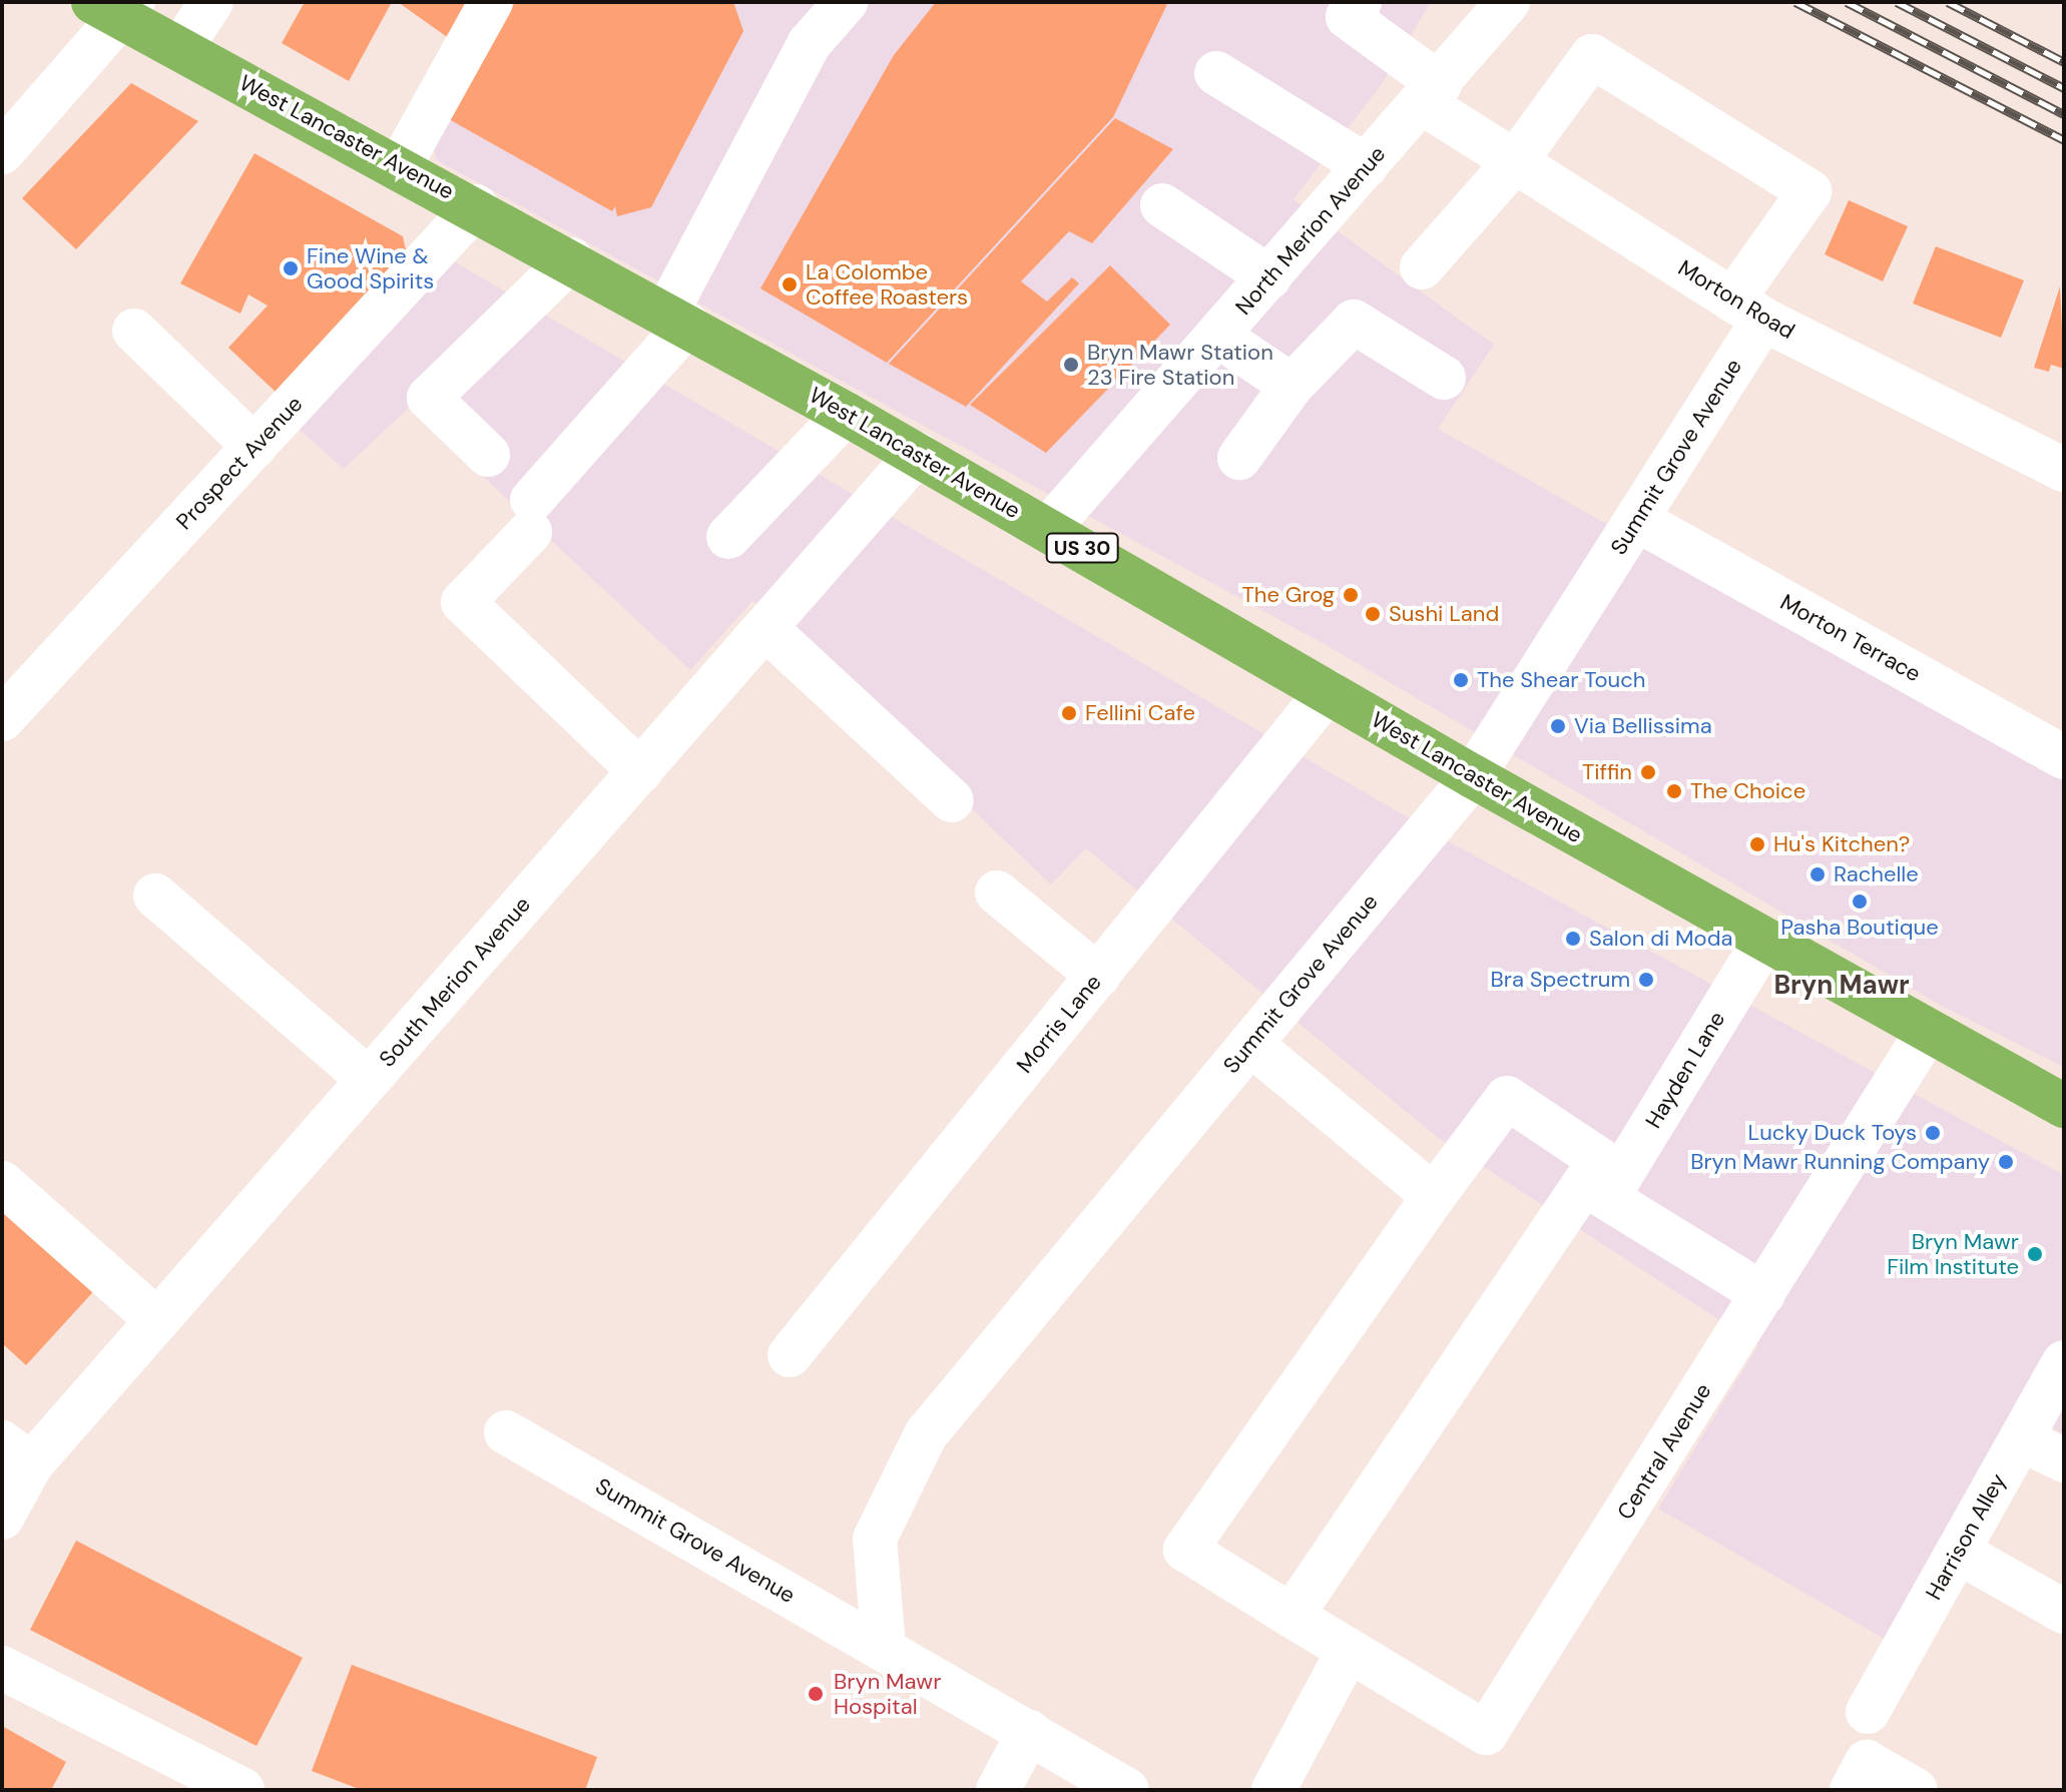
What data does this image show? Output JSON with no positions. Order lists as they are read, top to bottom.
{
  "streets": {
    "highway": ["West Lancaster Avenue", "US 30"],
    "street": [
      "North Merion Avenue",
      "Morton Road",
      "Summit Grove Avenue",
      "Prospect Avenue",
      "Morton Terrace",
      "South Merion Avenue",
      "Morris Lane",
      "Hayden Lane",
      "Central Avenue",
      "Harrison Alley"
    ]
  },
  "crossings": [
    ["West Lancaster Avenue", "North Merion Avenue"],
    ["West Lancaster Avenue", "Summit Grove Avenue"],
    ["West Lancaster Avenue", "Prospect Avenue"],
    ["West Lancaster Avenue", "South Merion Avenue"],
    ["West Lancaster Avenue", "Morris Lane"],
    ["West Lancaster Avenue", "Hayden Lane"],
    ["West Lancaster Avenue", "Central Avenue"],
    ["North Merion Avenue", "Morton Road"],
    ["Morton Road", "Summit Grove Avenue"],
    ["Summit Grove Avenue", "Morton Terrace"]
  ],
  "districts": ["Bryn Mawr"],
  "places": [
    "Fine Wine & Good Spirits",
    "La Colombe Coffee Roasters",
    "Bryn Mawr Station 23 Fire Station",
    "The Grog",
    "Sushi Land",
    "The Shear Touch",
    "Fellini Cafe",
    "Via Bellissima",
    "Tiffin",
    "The Choice",
    "Hu's Kitchen?",
    "Rachelle",
    "Pasha Boutique",
    "Salon di Moda",
    "Bra Spectrum",
    "Lucky Duck Toys",
    "Bryn Mawr Running Company",
    "Bryn Mawr Film Institute",
    "Bryn Mawr Hospital"
  ]
}
